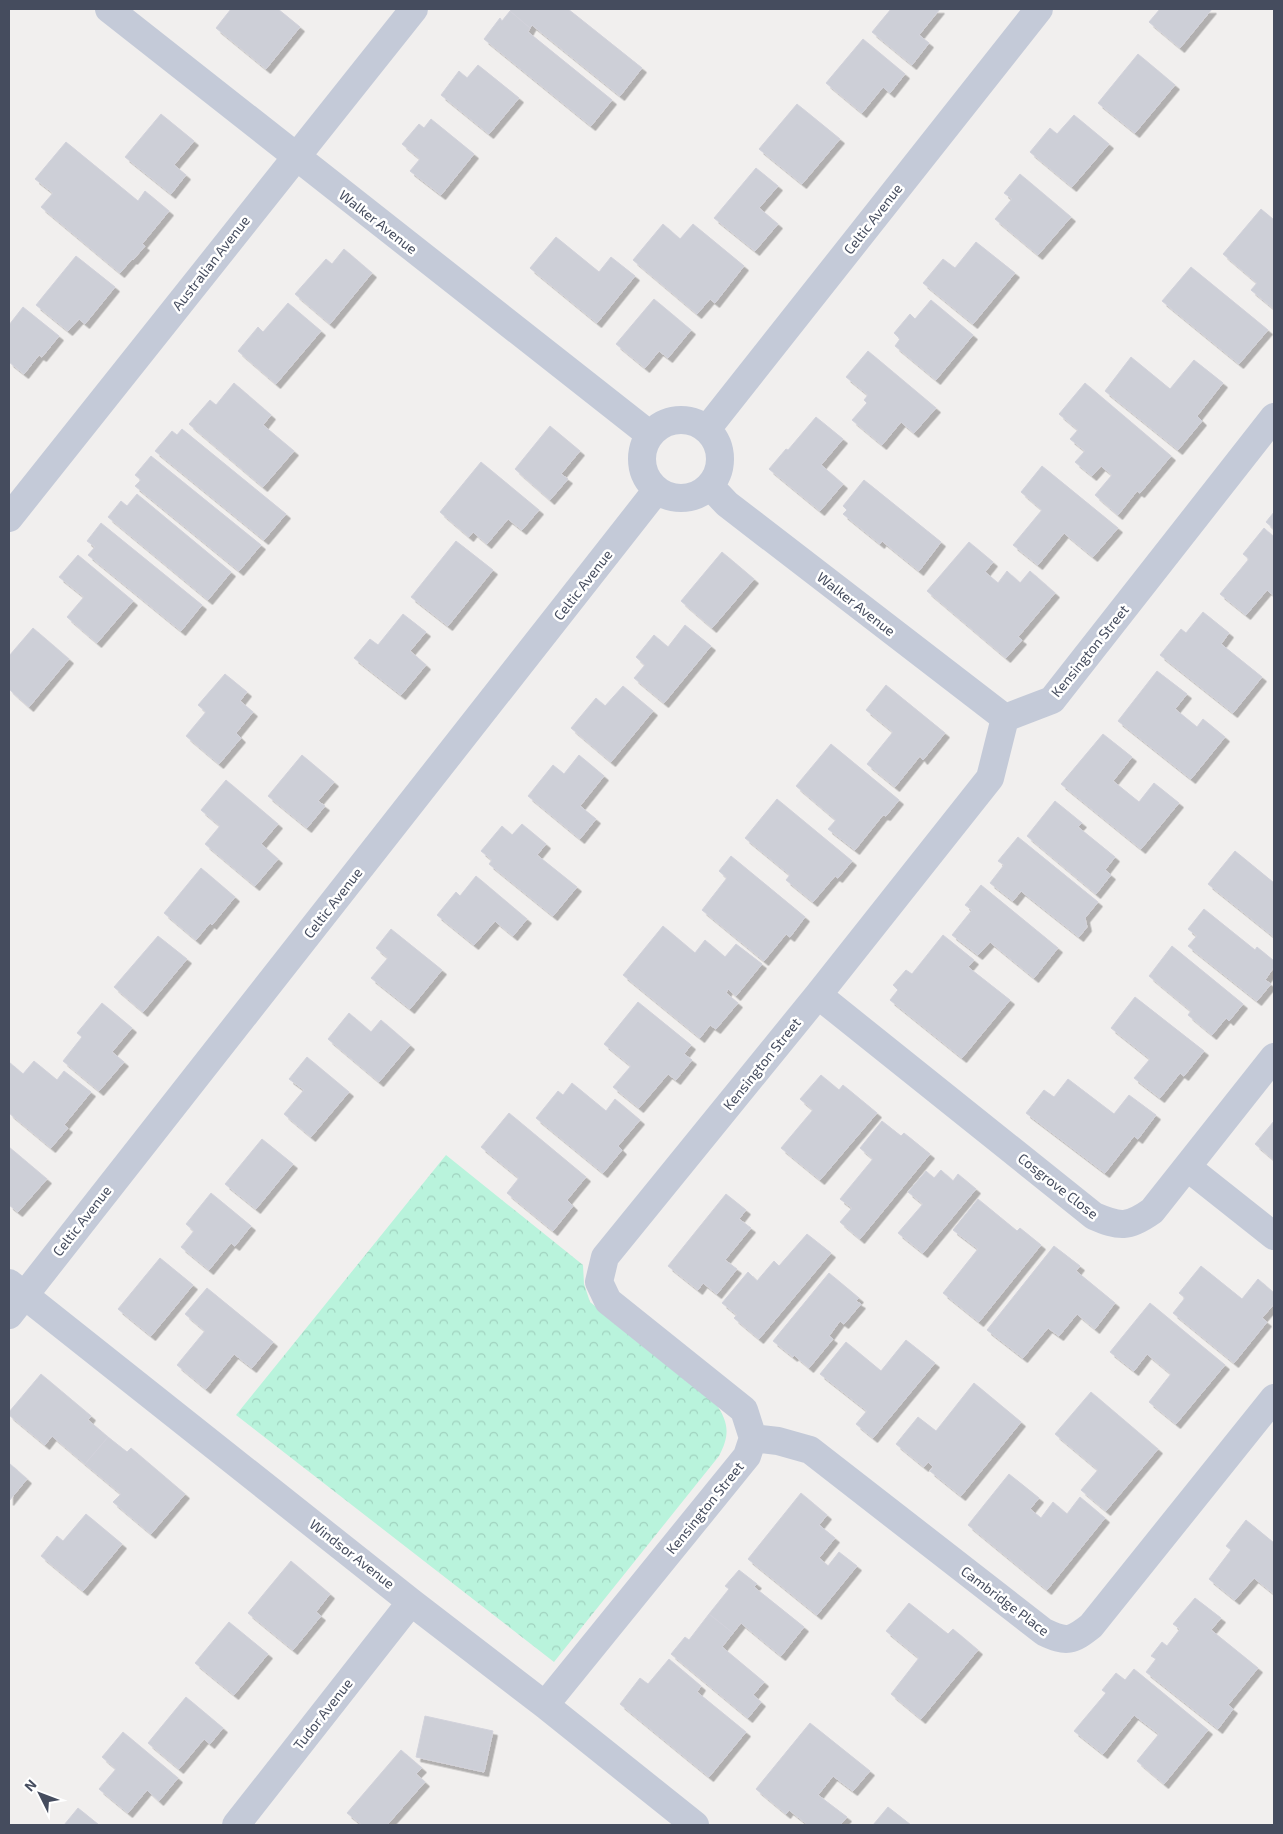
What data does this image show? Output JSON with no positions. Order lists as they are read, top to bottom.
{
  "streets": {
    "street": [
      "Celtic Avenue",
      "Walker Avenue",
      "Australian Avenue",
      "Kensington Street",
      "Cosgrove Close",
      "Windsor Avenue",
      "Cambridge Place",
      "Tudor Avenue"
    ]
  },
  "crossings": [
    ["Celtic Avenue", "Walker Avenue"],
    ["Celtic Avenue", "Windsor Avenue"],
    ["Walker Avenue", "Australian Avenue"],
    ["Walker Avenue", "Kensington Street"],
    ["Kensington Street", "Cosgrove Close"],
    ["Kensington Street", "Windsor Avenue"],
    ["Kensington Street", "Cambridge Place"],
    ["Windsor Avenue", "Tudor Avenue"]
  ],
  "north": "top left"
}
